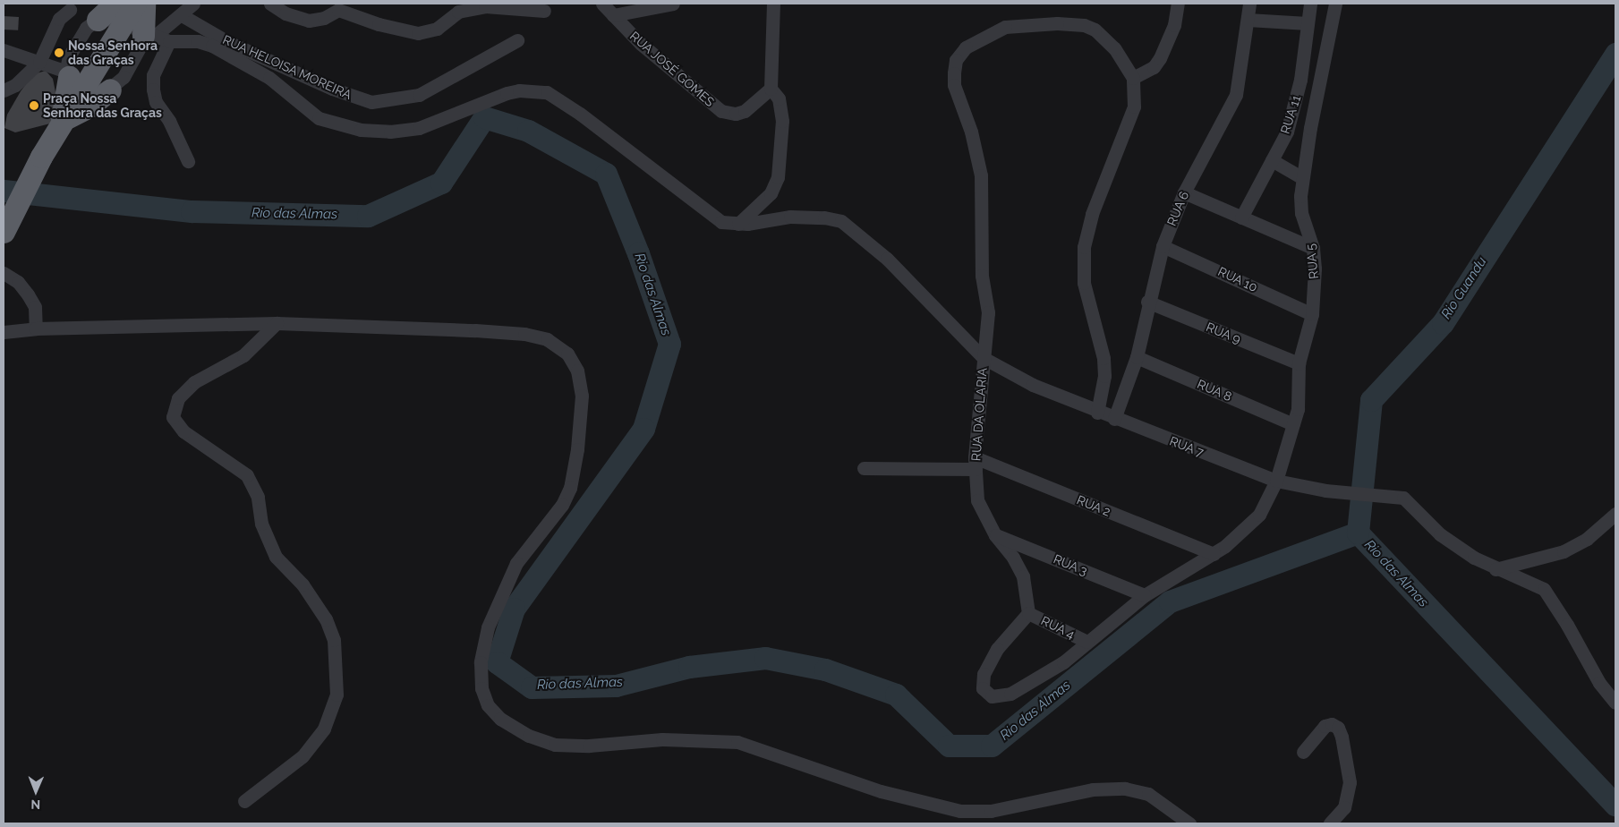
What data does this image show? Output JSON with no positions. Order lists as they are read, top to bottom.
{
  "streets": {
    "street": [
      "RUA HELOISA MOREIRA",
      "RUA JOSÉ GOMES",
      "RUA 11",
      "RUA 6",
      "RUA 5",
      "RUA 10",
      "RUA 9",
      "RUA 8",
      "RUA DA OLARIA",
      "RUA 7",
      "RUA 2",
      "RUA 3",
      "RUA 4"
    ]
  },
  "crossings": [
    ["RUA 6", "RUA 10"],
    ["RUA 6", "RUA 9"],
    ["RUA 6", "RUA 8"],
    ["RUA 6", "RUA 7"],
    ["RUA 5", "RUA 10"],
    ["RUA 5", "RUA 9"],
    ["RUA 5", "RUA 8"],
    ["RUA 5", "RUA 7"],
    ["RUA 5", "RUA 2"],
    ["RUA DA OLARIA", "RUA 7"],
    ["RUA DA OLARIA", "RUA 2"],
    ["RUA DA OLARIA", "RUA 3"],
    ["RUA DA OLARIA", "RUA 4"]
  ],
  "water": ["Rio das Almas", "Rio Guandu"],
  "places": ["Nossa Senhora das Graças", "Praça Nossa Senhora das Graças"],
  "north": "bottom"
}
